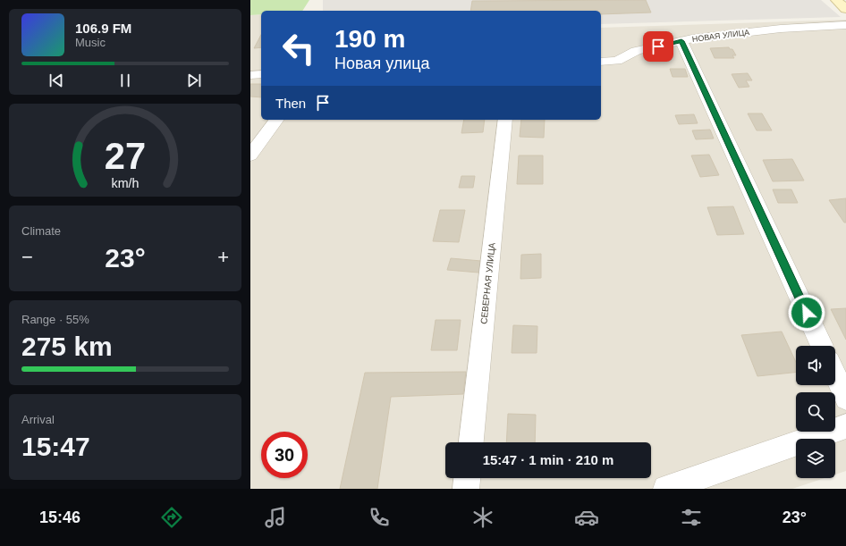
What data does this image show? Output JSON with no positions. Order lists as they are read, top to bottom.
{
  "streets": {
    "street": ["НОВАЯ УЛИЦА", "СЕВЕРНАЯ УЛИЦА"]
  },
  "page": {
    "turn": ["190 m", "Новая улица"],
    "song": ["106.9 FM", "Music"],
    "then": "Then",
    "tile": [
      "Climate",
      ["Range · 55%", "275 km"],
      ["Arrival", "15:47"]
    ],
    "heat": ["−", "23°", "+"],
    "limit": "30",
    "trip": "15:47 · 1 min · 210 m",
    "tabs": ["15:46", "23°"],
    "gauge": ["27", "km/h"]
  }
}
